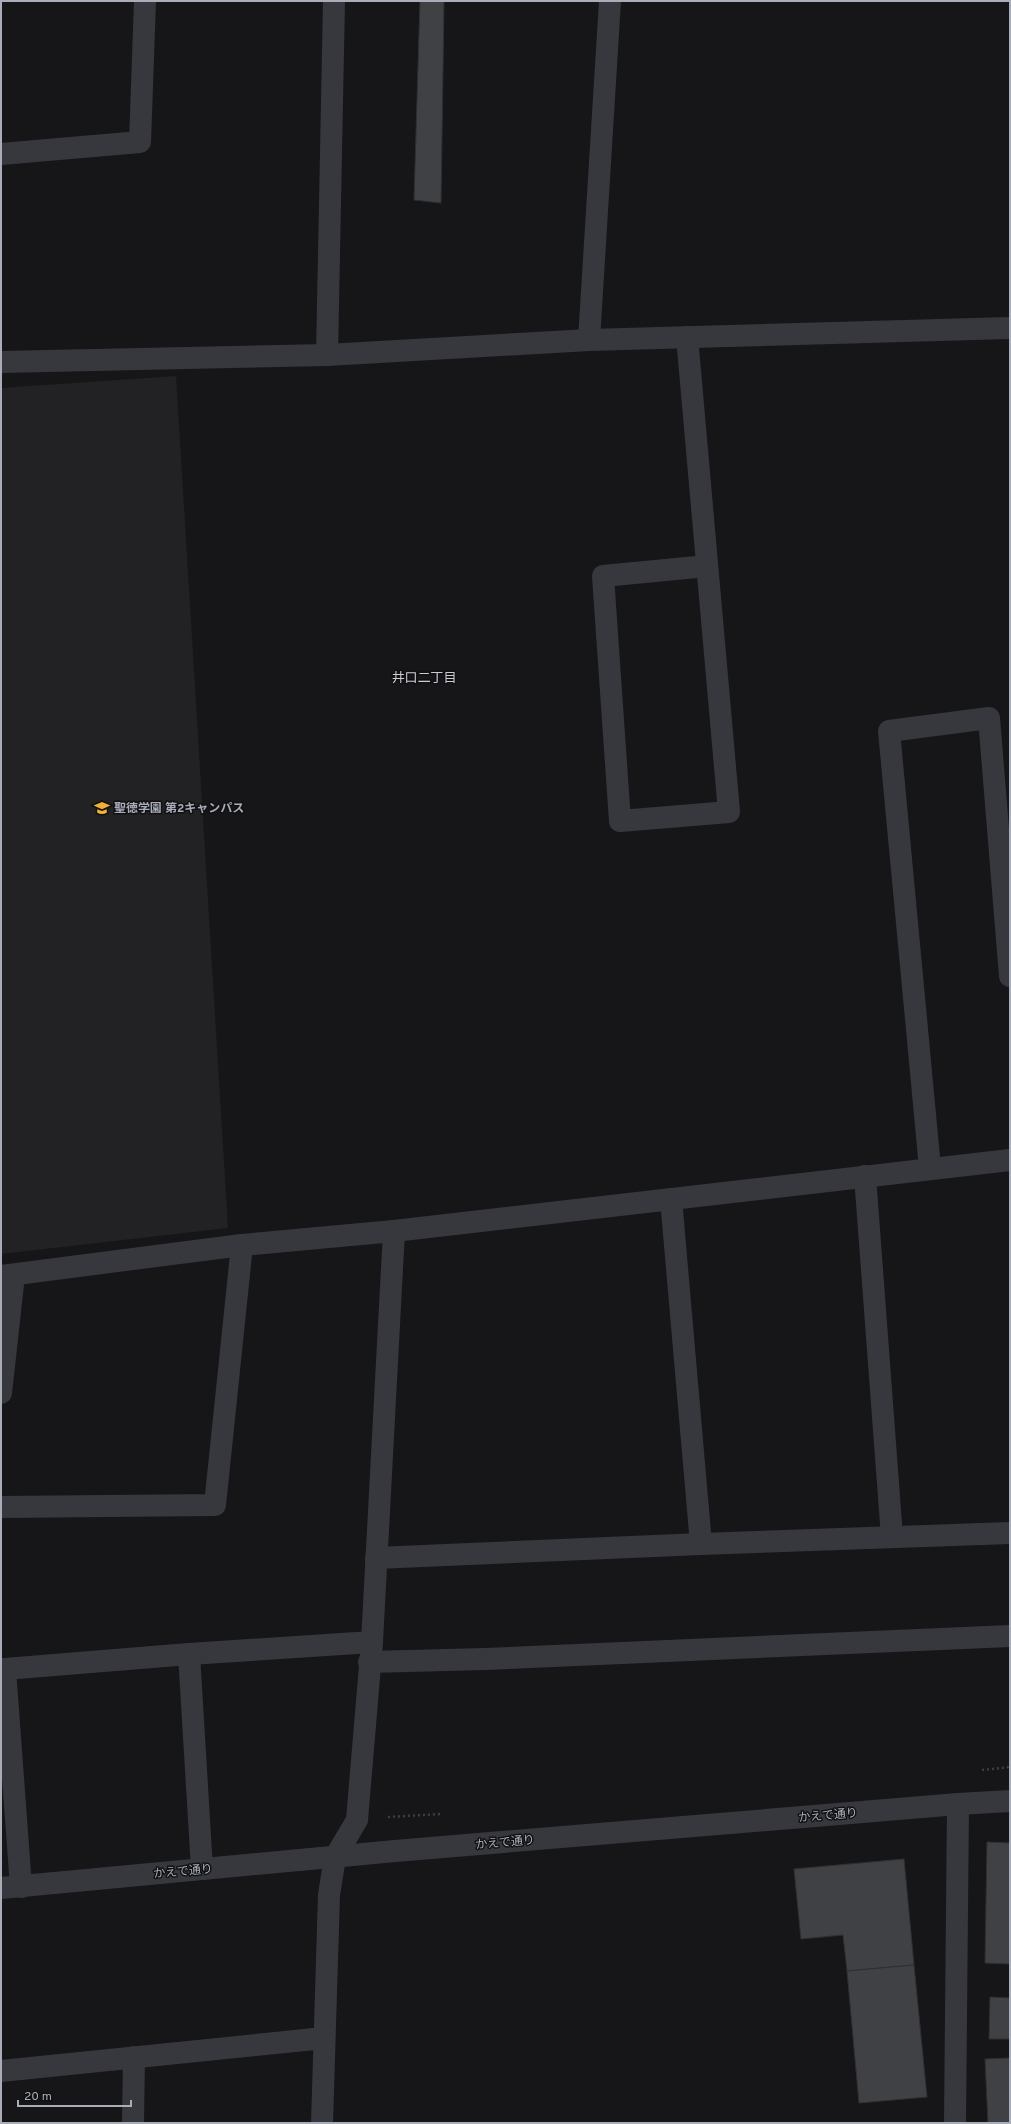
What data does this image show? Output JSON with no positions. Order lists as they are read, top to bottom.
{
  "streets": {
    "street": ["かえで通り"]
  },
  "districts": ["井口二丁目"],
  "places": {
    "school or university": ["聖徳学園 第2キャンパス"]
  },
  "scale_bar": "20 m"
}
